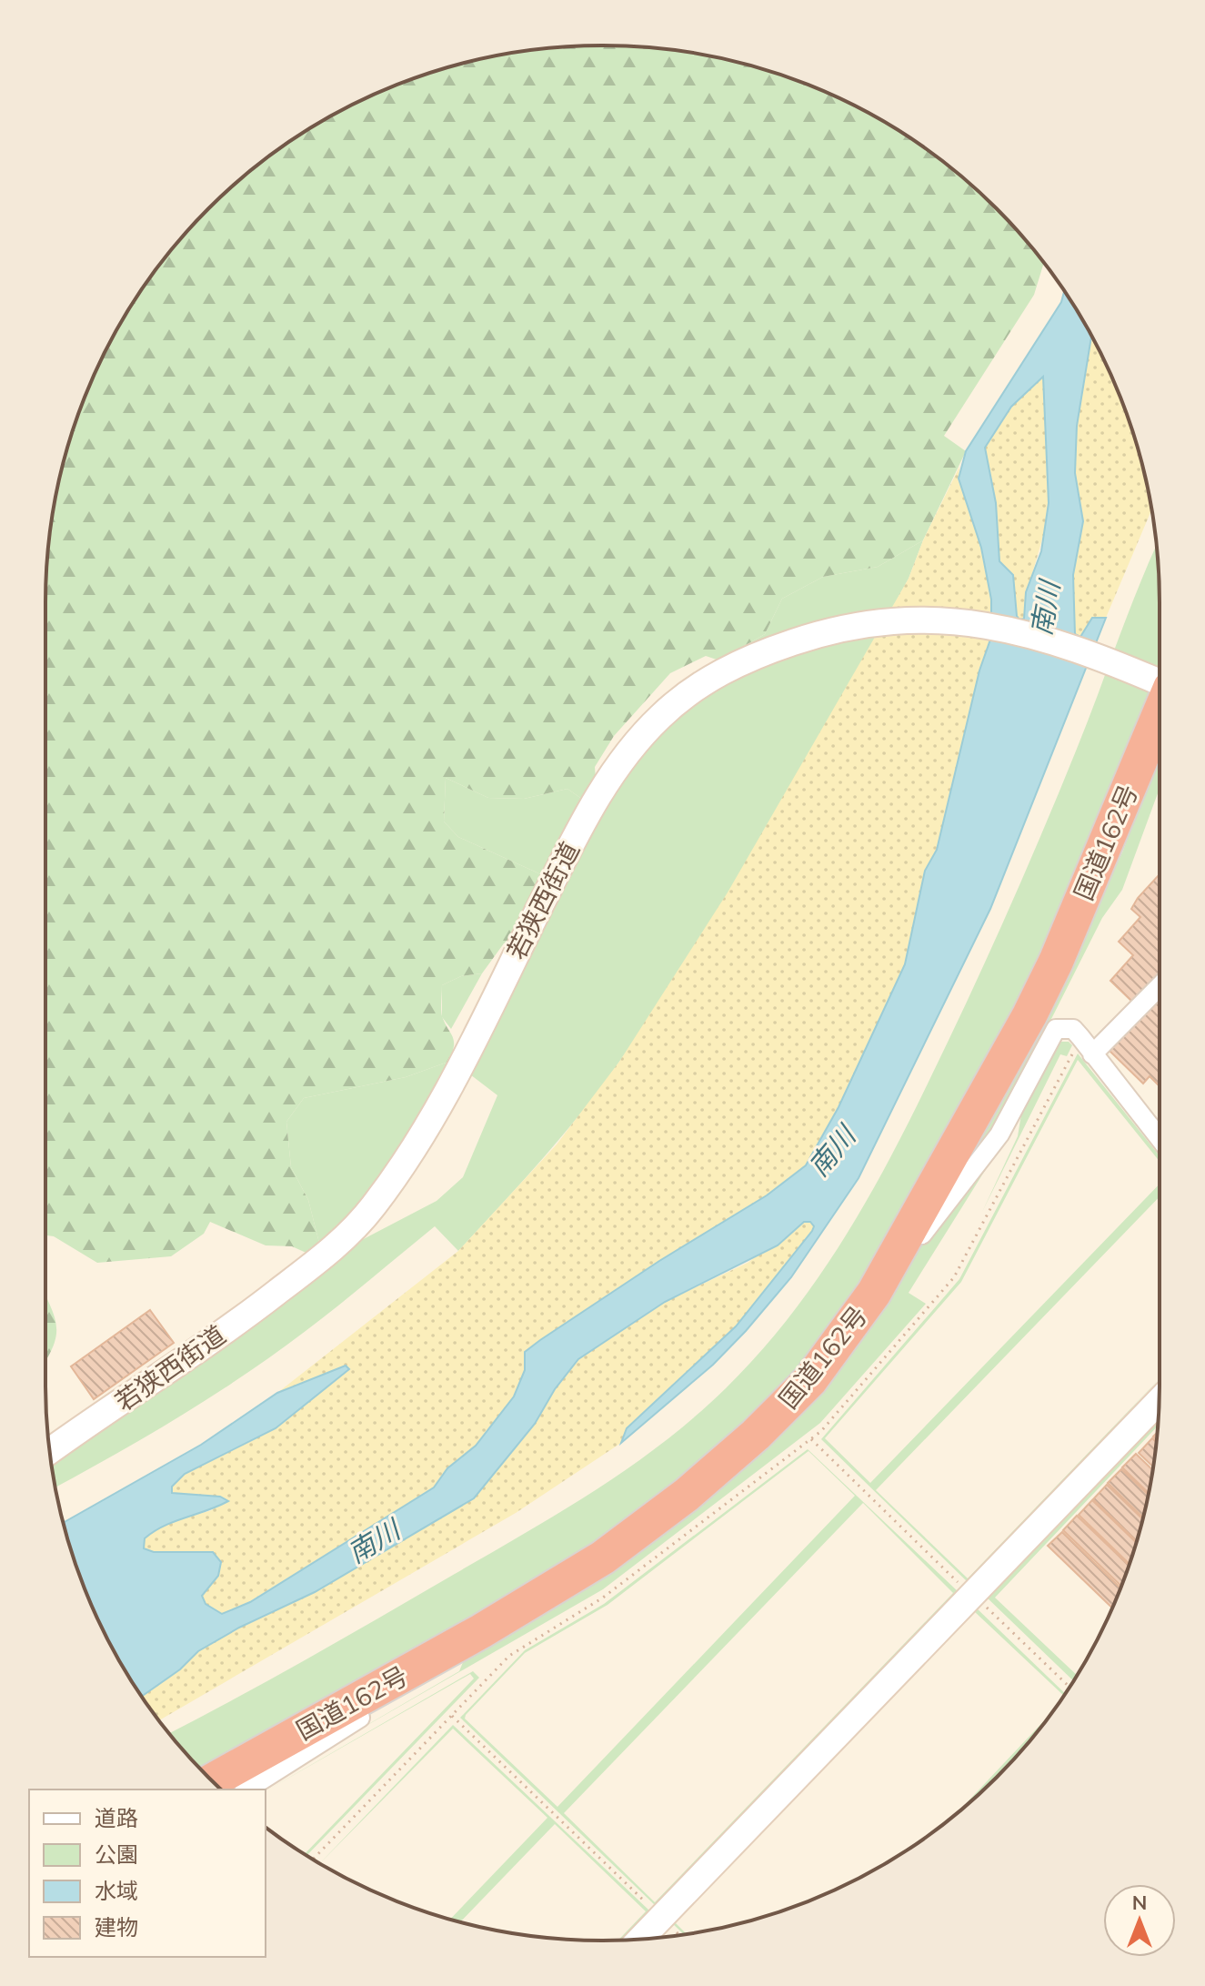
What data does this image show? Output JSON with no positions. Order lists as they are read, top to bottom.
{
  "streets": {
    "highway": ["国道162号"],
    "street": ["若狭西街道"]
  },
  "water": ["南川"],
  "legend": [
    "道路",
    "公園",
    "水域",
    "建物"
  ],
  "north": "top"
}
